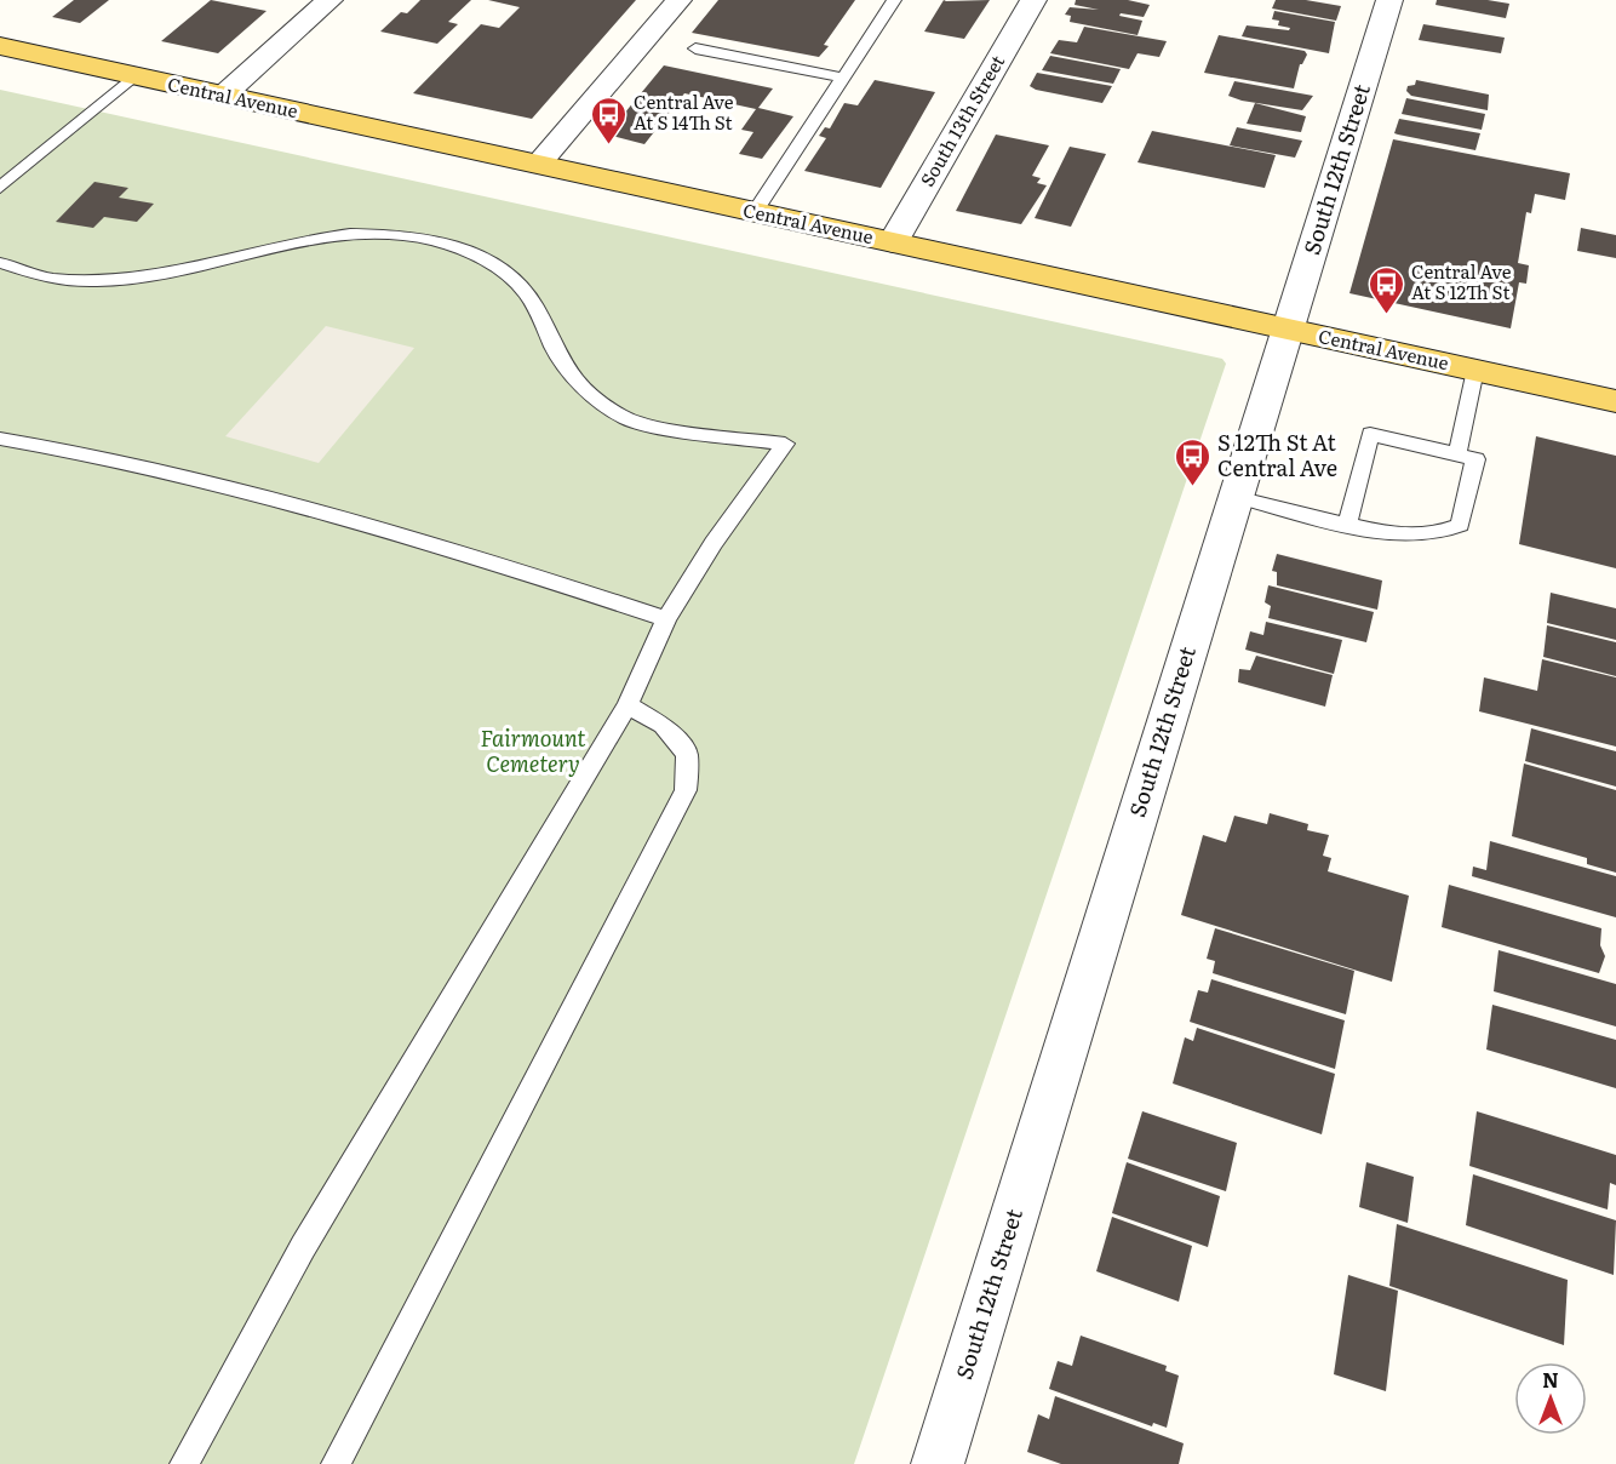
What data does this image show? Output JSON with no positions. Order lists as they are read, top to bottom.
{
  "streets": {
    "main road": ["Central Avenue"],
    "street": ["South 13th Street", "South 12th Street"]
  },
  "crossings": [
    ["Central Avenue", "South 13th Street"],
    ["Central Avenue", "South 12th Street"]
  ],
  "parks": ["Fairmount Cemetery"],
  "places": {
    "bus stop": ["Central Ave At S 14Th St", "Central Ave At S 12Th St", "S 12Th St At Central Ave"]
  },
  "north": "top"
}
